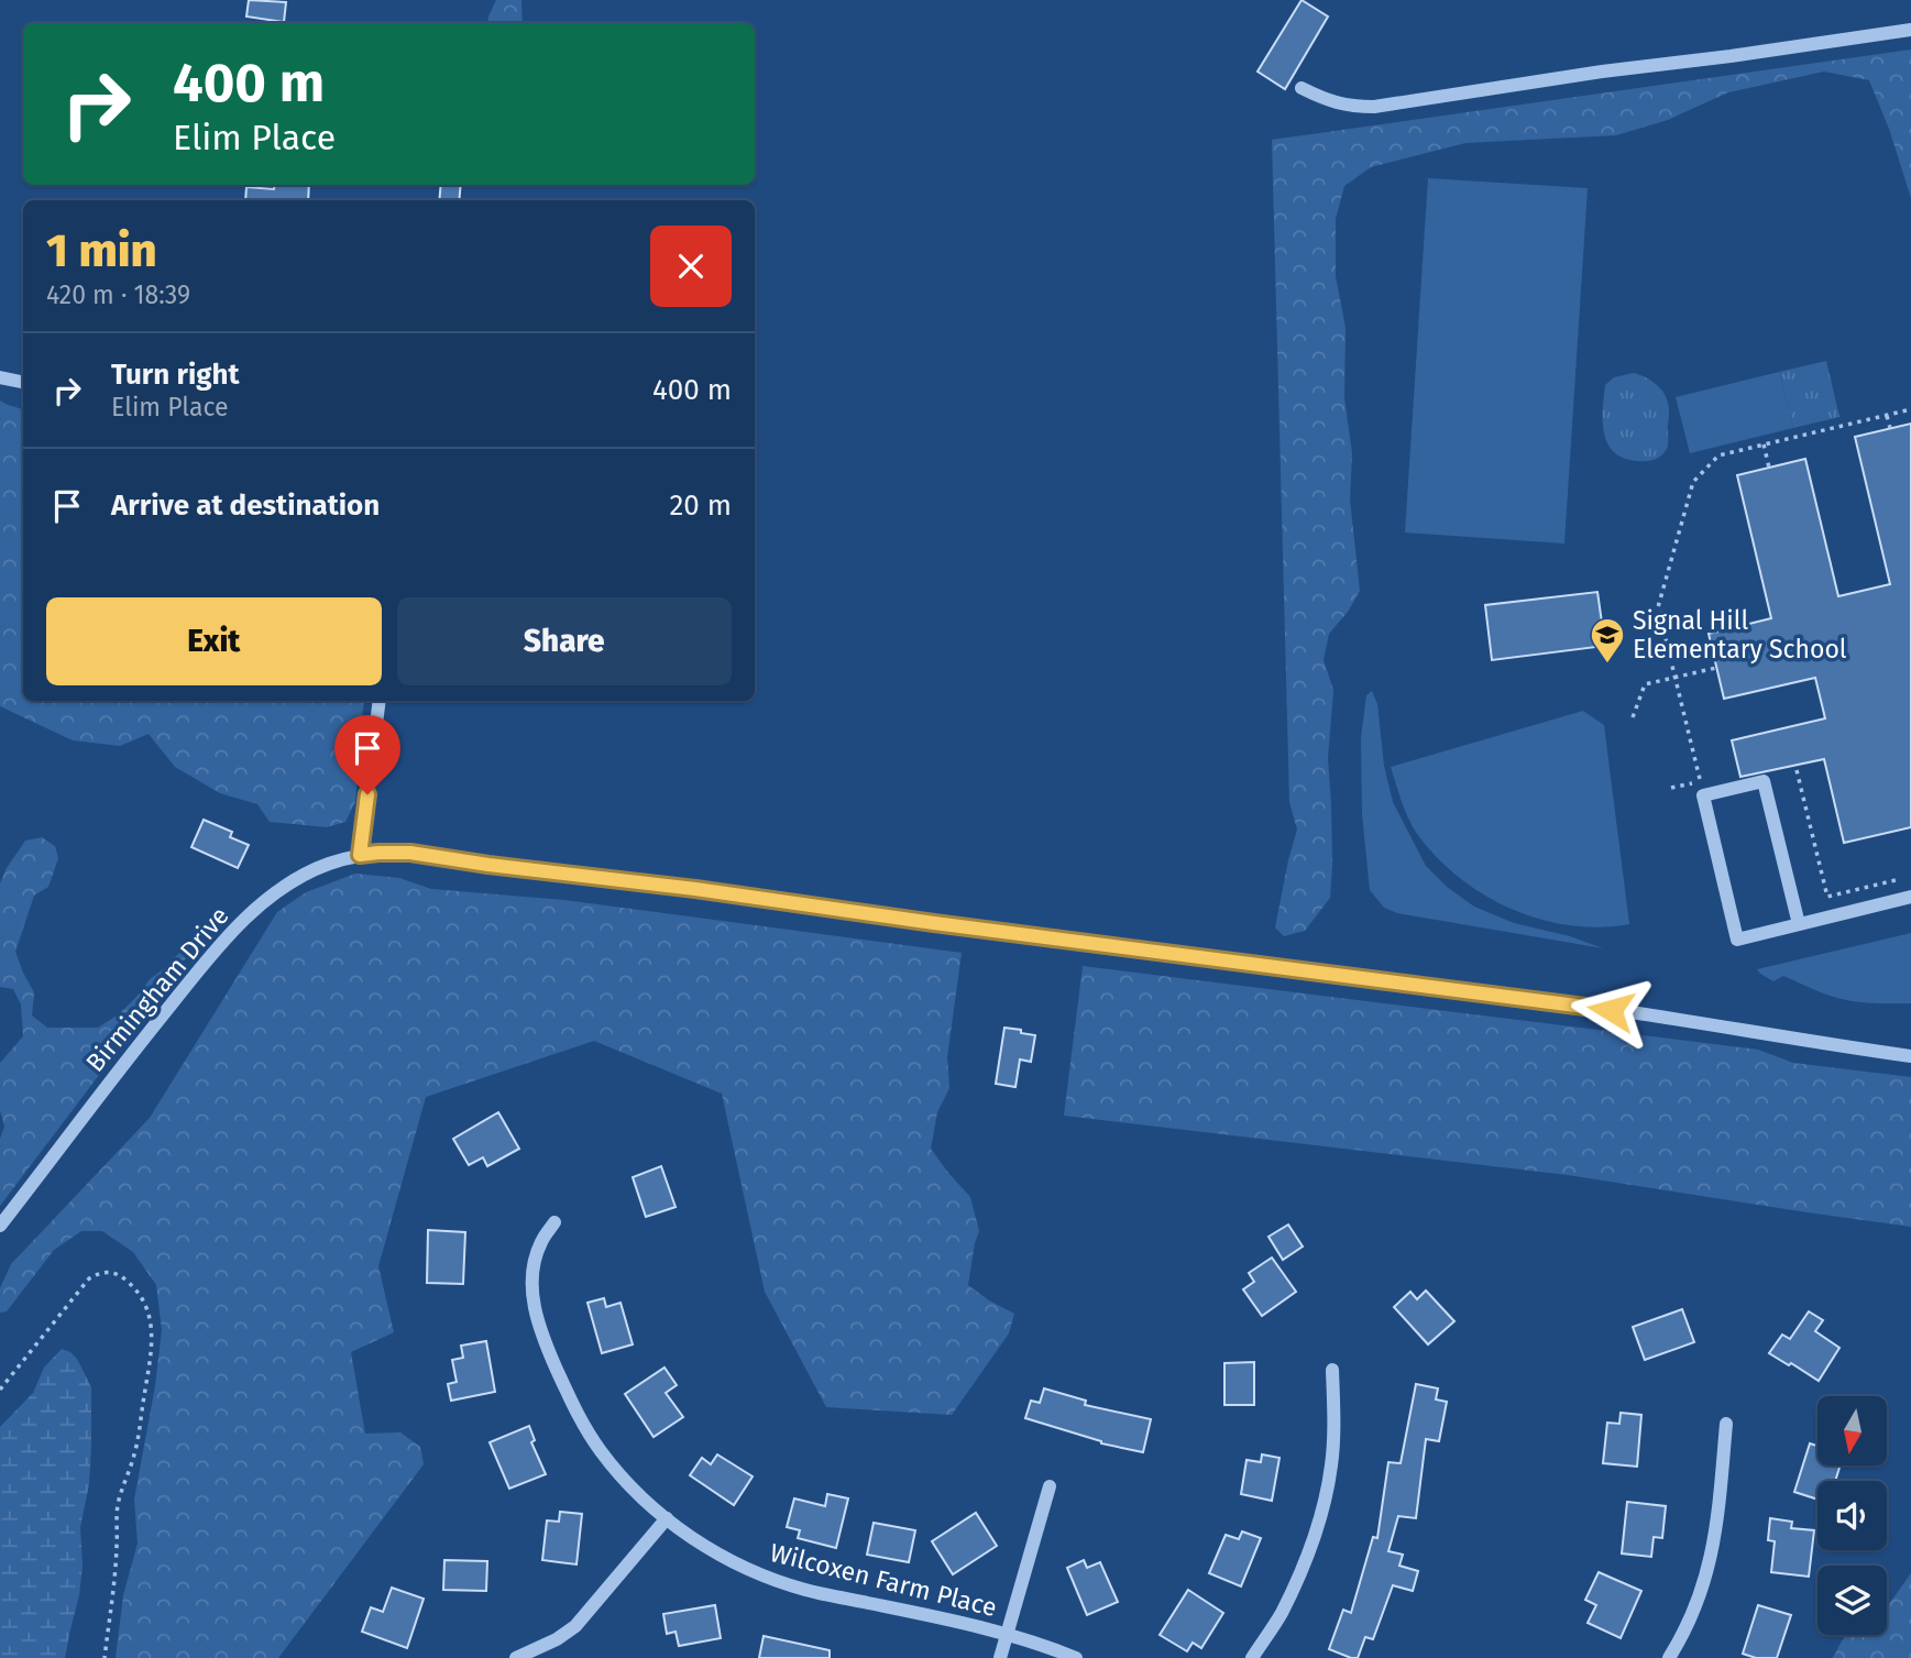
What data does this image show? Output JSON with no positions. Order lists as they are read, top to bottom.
{
  "streets": {
    "street": ["Birmingham Drive", "Wilcoxen Farm Place"]
  },
  "places": {
    "school or university": ["Signal Hill Elementary School"]
  },
  "north": "bottom",
  "page": {
    "turn": ["400 m", "Elim Place"],
    "heading": ["1 min", "420 m · 18:39"],
    "list": [
      {
        "name": "Turn right",
        "note": "Elim Place",
        "value": "400 m"
      },
      {
        "name": "Arrive at destination",
        "value": "20 m"
      }
    ],
    "buttons": ["Exit", "Share"]
  }
}
